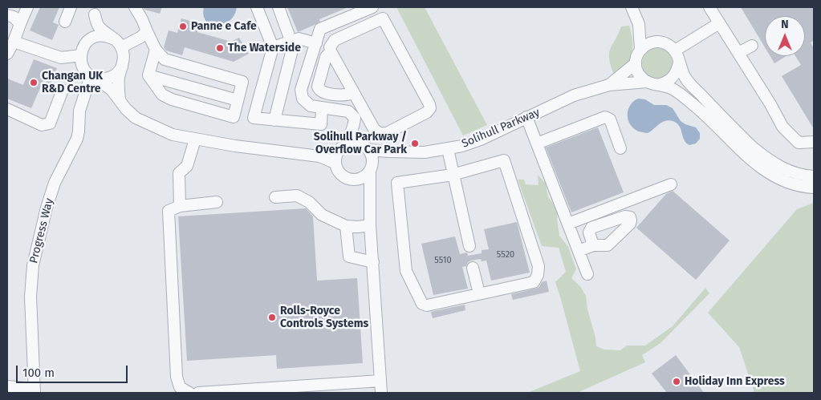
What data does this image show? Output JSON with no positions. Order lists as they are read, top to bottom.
{
  "streets": {
    "street": ["Solihull Parkway", "Progress Way"]
  },
  "places": [
    "Panne e Cafe",
    "The Waterside",
    "Changan UK R&D Centre",
    "Solihull Parkway / Overflow Car Park",
    "Rolls-Royce Controls Systems",
    "Holiday Inn Express"
  ],
  "house_numbers": ["5520", "5510"],
  "scale_bar": "100 m",
  "north": "top"
}
